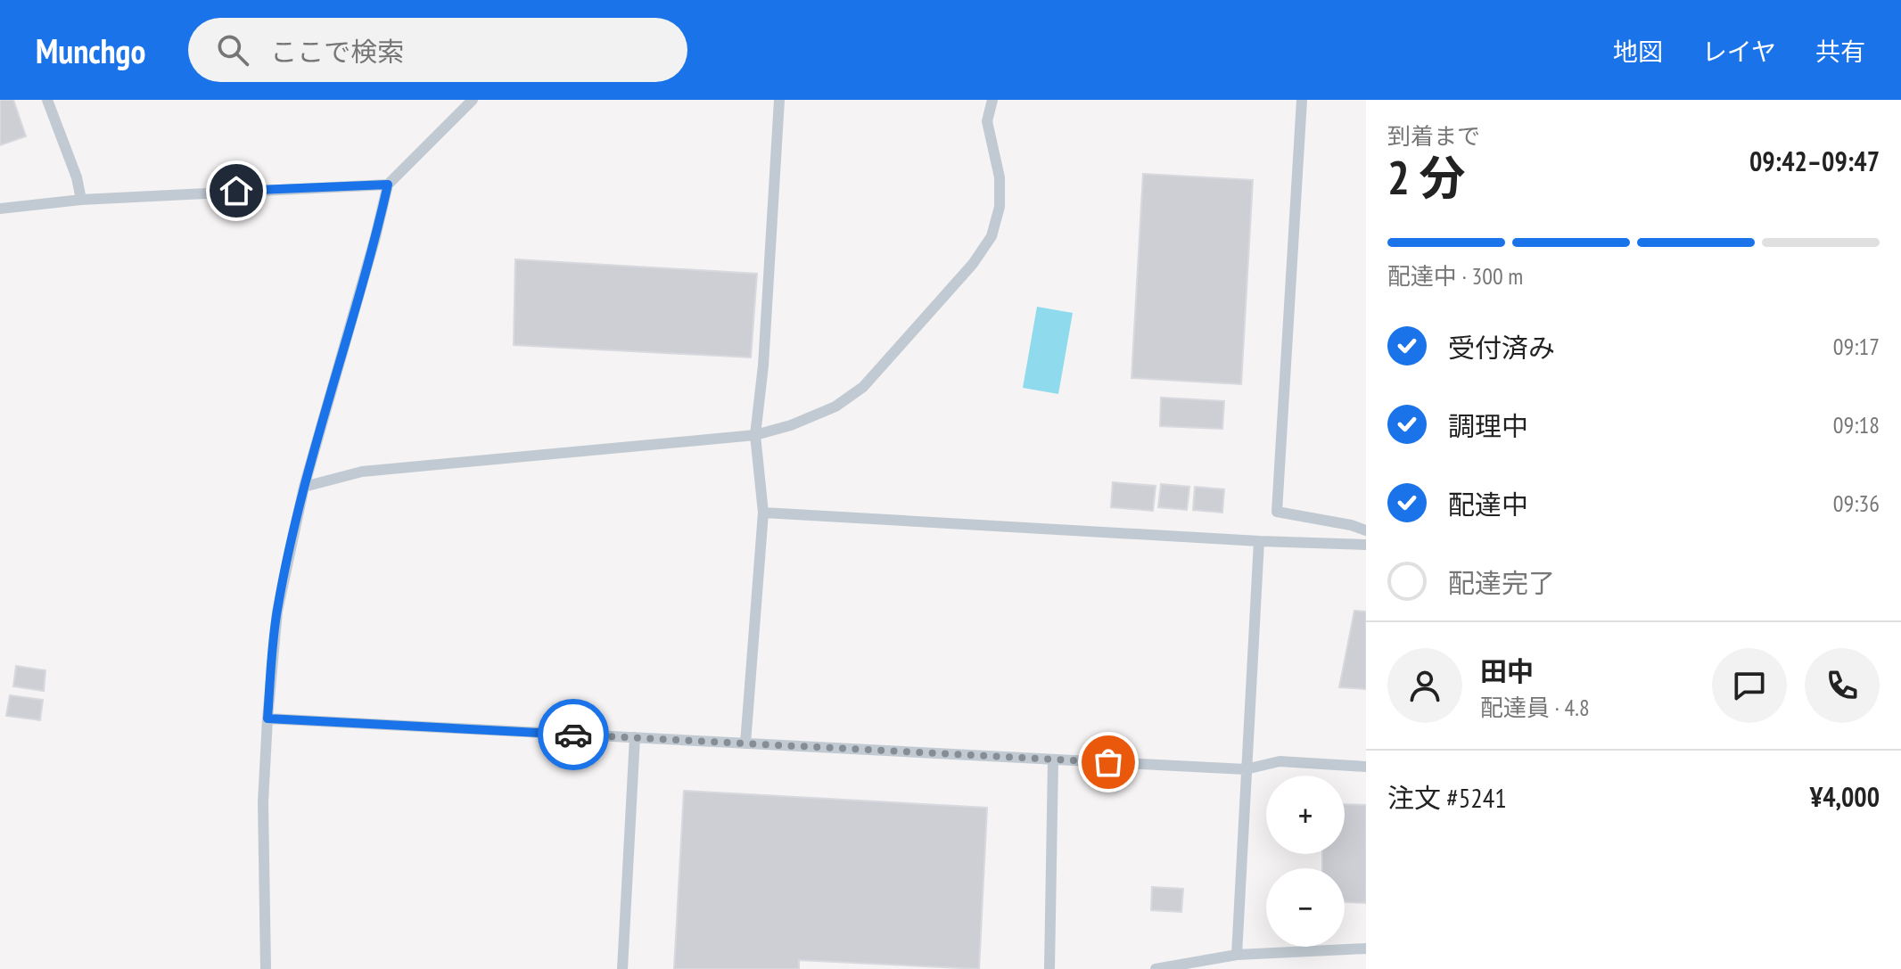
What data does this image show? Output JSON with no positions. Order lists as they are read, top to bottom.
{
  "page": {
    "header": "Munchgo",
    "search": "ここで検索",
    "nav": ["地図", "レイヤ", "共有"],
    "heading": ["2 分", "到着まで", "09:42–09:47"],
    "panel": [
      "田中",
      "配達員 · 4.8",
      "注文 #5241",
      "¥4,000"
    ],
    "bar": "配達中 · 300 m",
    "list": [
      ["受付済み", "09:17"],
      ["調理中", "09:18"],
      ["配達中", "09:36"],
      "配達完了"
    ],
    "map_buttons": ["+", "−"]
  }
}
